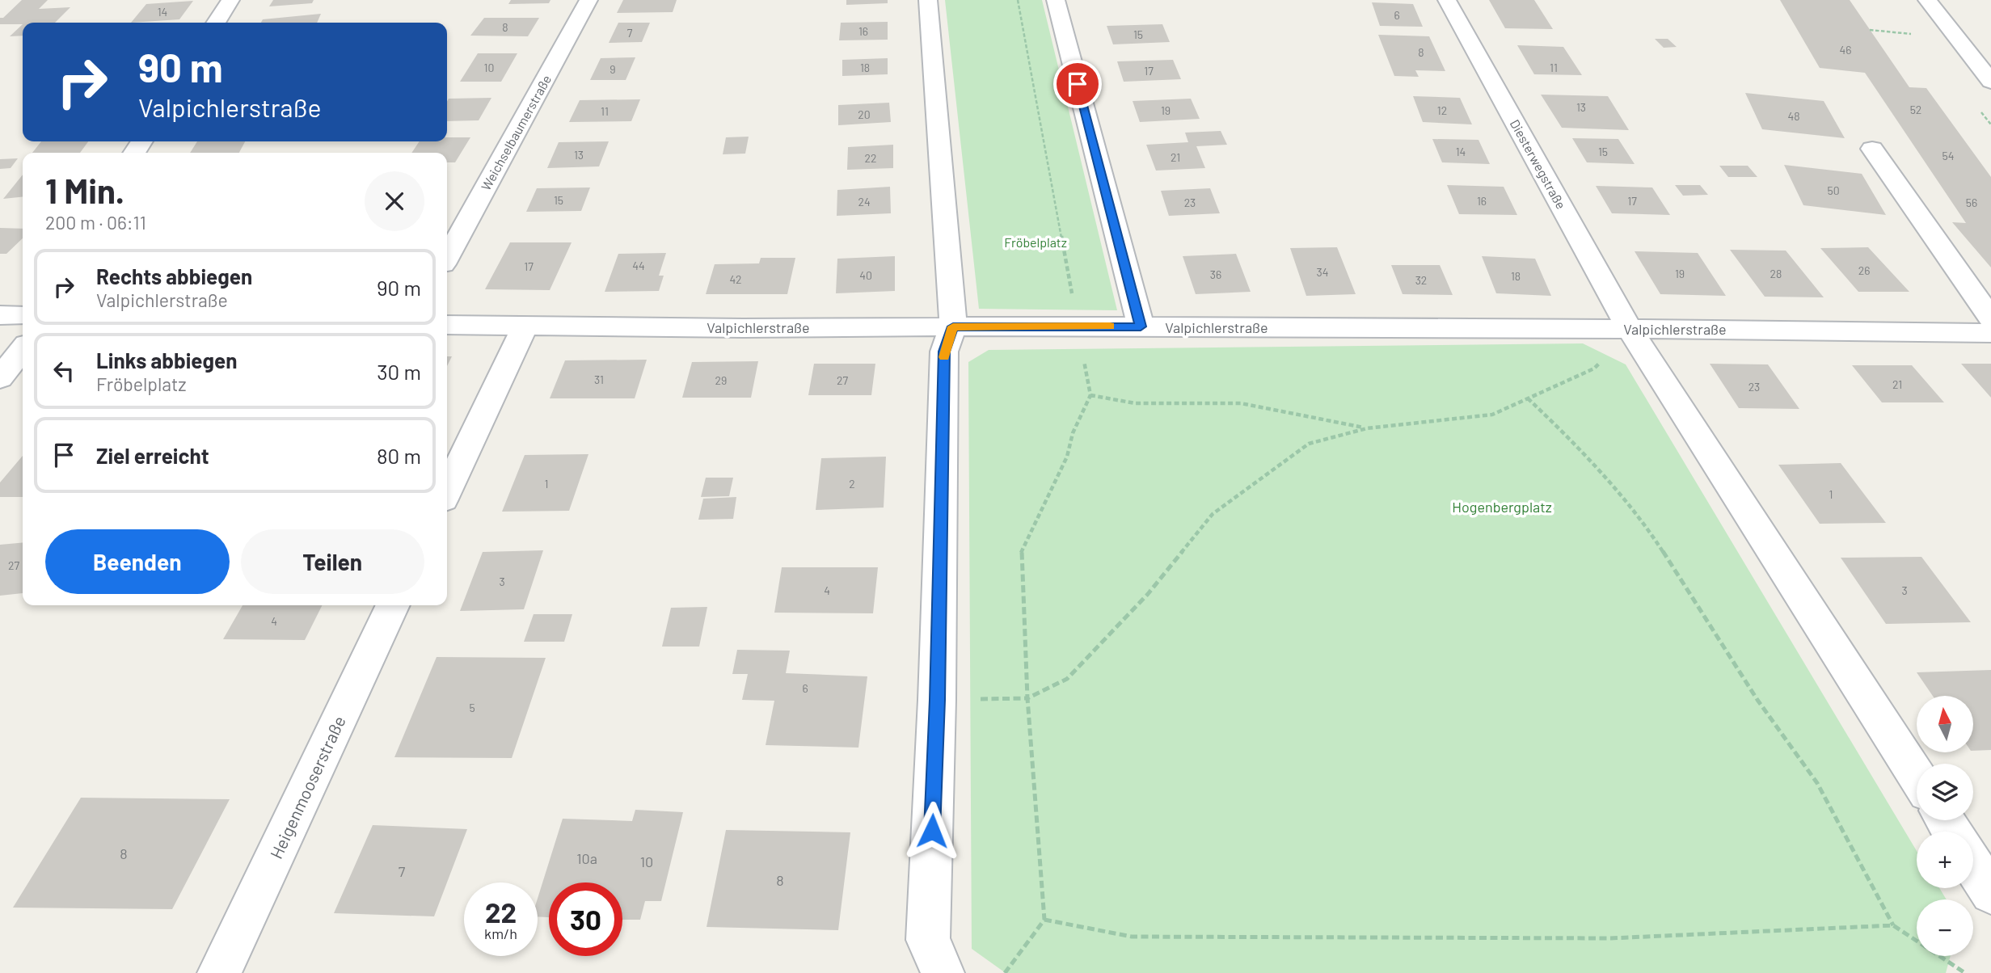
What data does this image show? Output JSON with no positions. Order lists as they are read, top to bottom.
{
  "streets": {
    "street": [
      "Weichselbaumerstraße",
      "Diesterwegstraße",
      "Valpichlerstraße",
      "Heigenmooserstraße"
    ]
  },
  "crossings": [
    ["Diesterwegstraße", "Valpichlerstraße"]
  ],
  "parks": ["Fröbelplatz", "Hogenbergplatz"],
  "house_numbers": [
    "14",
    "6",
    "8",
    "16",
    "7",
    "15",
    "46",
    "8",
    "10",
    "18",
    "11",
    "9",
    "17",
    "13",
    "52",
    "19",
    "12",
    "11",
    "20",
    "48",
    "14",
    "15",
    "13",
    "54",
    "21",
    "22",
    "50",
    "15",
    "16",
    "17",
    "24",
    "23",
    "56",
    "44",
    "17",
    "26",
    "34",
    "19",
    "28",
    "36",
    "40",
    "18",
    "42",
    "32",
    "31",
    "29",
    "27",
    "21",
    "23",
    "1",
    "2",
    "1",
    "27",
    "3",
    "4",
    "3",
    "4",
    "6",
    "5",
    "8",
    "10a",
    "10",
    "7",
    "8"
  ],
  "north": "top",
  "page": {
    "turn": ["90 m", "Valpichlerstraße"],
    "heading": ["1 Min.", "200 m · 06:11"],
    "list": [
      {
        "name": "Rechts abbiegen",
        "note": "Valpichlerstraße",
        "value": "90 m"
      },
      {
        "name": "Links abbiegen",
        "note": "Fröbelplatz",
        "value": "30 m"
      },
      {
        "name": "Ziel erreicht",
        "value": "80 m"
      }
    ],
    "buttons": ["Beenden", "Teilen"],
    "map_buttons": ["+", "−"],
    "speed": "22 km/h",
    "limit": "30"
  }
}
